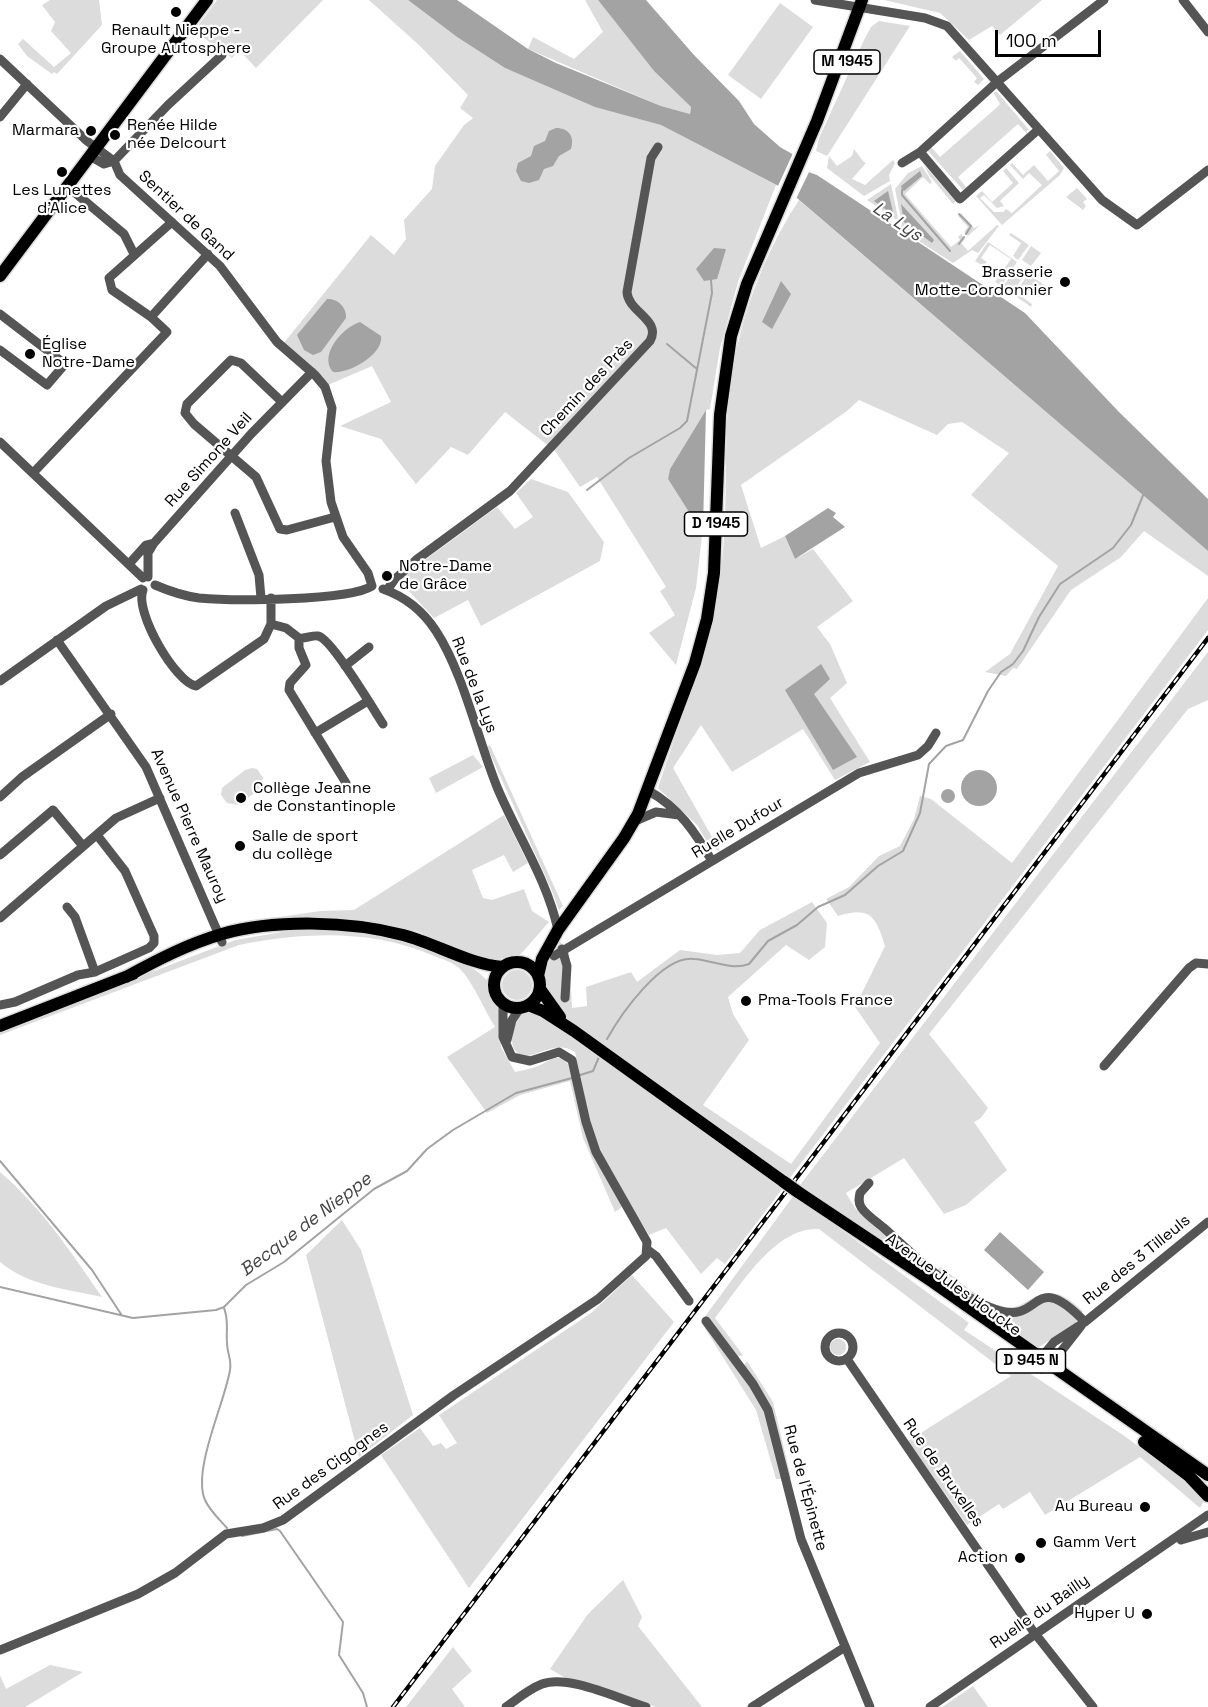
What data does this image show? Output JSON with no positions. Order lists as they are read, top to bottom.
{
  "streets": {
    "main road": [
      "M 1945",
      "D 1945",
      "Avenue Jules Houcke",
      "D 945 N"
    ],
    "street": [
      "Sentier de Gand",
      "Chemin des Près",
      "Rue Simone Veil",
      "Rue de la Lys",
      "Avenue Pierre Mauroy",
      "Ruelle Dufour",
      "Rue des 3 Tilleuls",
      "Rue des Cigognes",
      "Rue de Bruxelles",
      "Rue de l'Épinette",
      "Ruelle du Bailly"
    ]
  },
  "crossings": [
    ["M 1945", "D 1945"],
    ["Sentier de Gand", "Rue Simone Veil"],
    ["Sentier de Gand", "Rue de la Lys"],
    ["Chemin des Près", "Rue de la Lys"],
    ["Rue Simone Veil", "Rue de la Lys"],
    ["D 1945", "Rue de la Lys"],
    ["D 1945", "Avenue Jules Houcke"],
    ["Rue des 3 Tilleuls", "Avenue Jules Houcke"],
    ["Rue de Bruxelles", "Ruelle du Bailly"]
  ],
  "water": ["La Lys", "Becque de Nieppe"],
  "places": [
    "Renault Nieppe - Groupe Autosphere",
    "Marmara",
    "Renée Hilde née Delcourt",
    "Les Lunettes d'Alice",
    "Brasserie Motte-Cordonnier",
    "Église Notre-Dame",
    "Notre-Dame de Grâce",
    "Collège Jeanne de Constantinople",
    "Salle de sport du collège",
    "Pma-Tools France",
    "Au Bureau",
    "Gamm Vert",
    "Action",
    "Hyper U"
  ],
  "scale_bar": "100 m"
}
